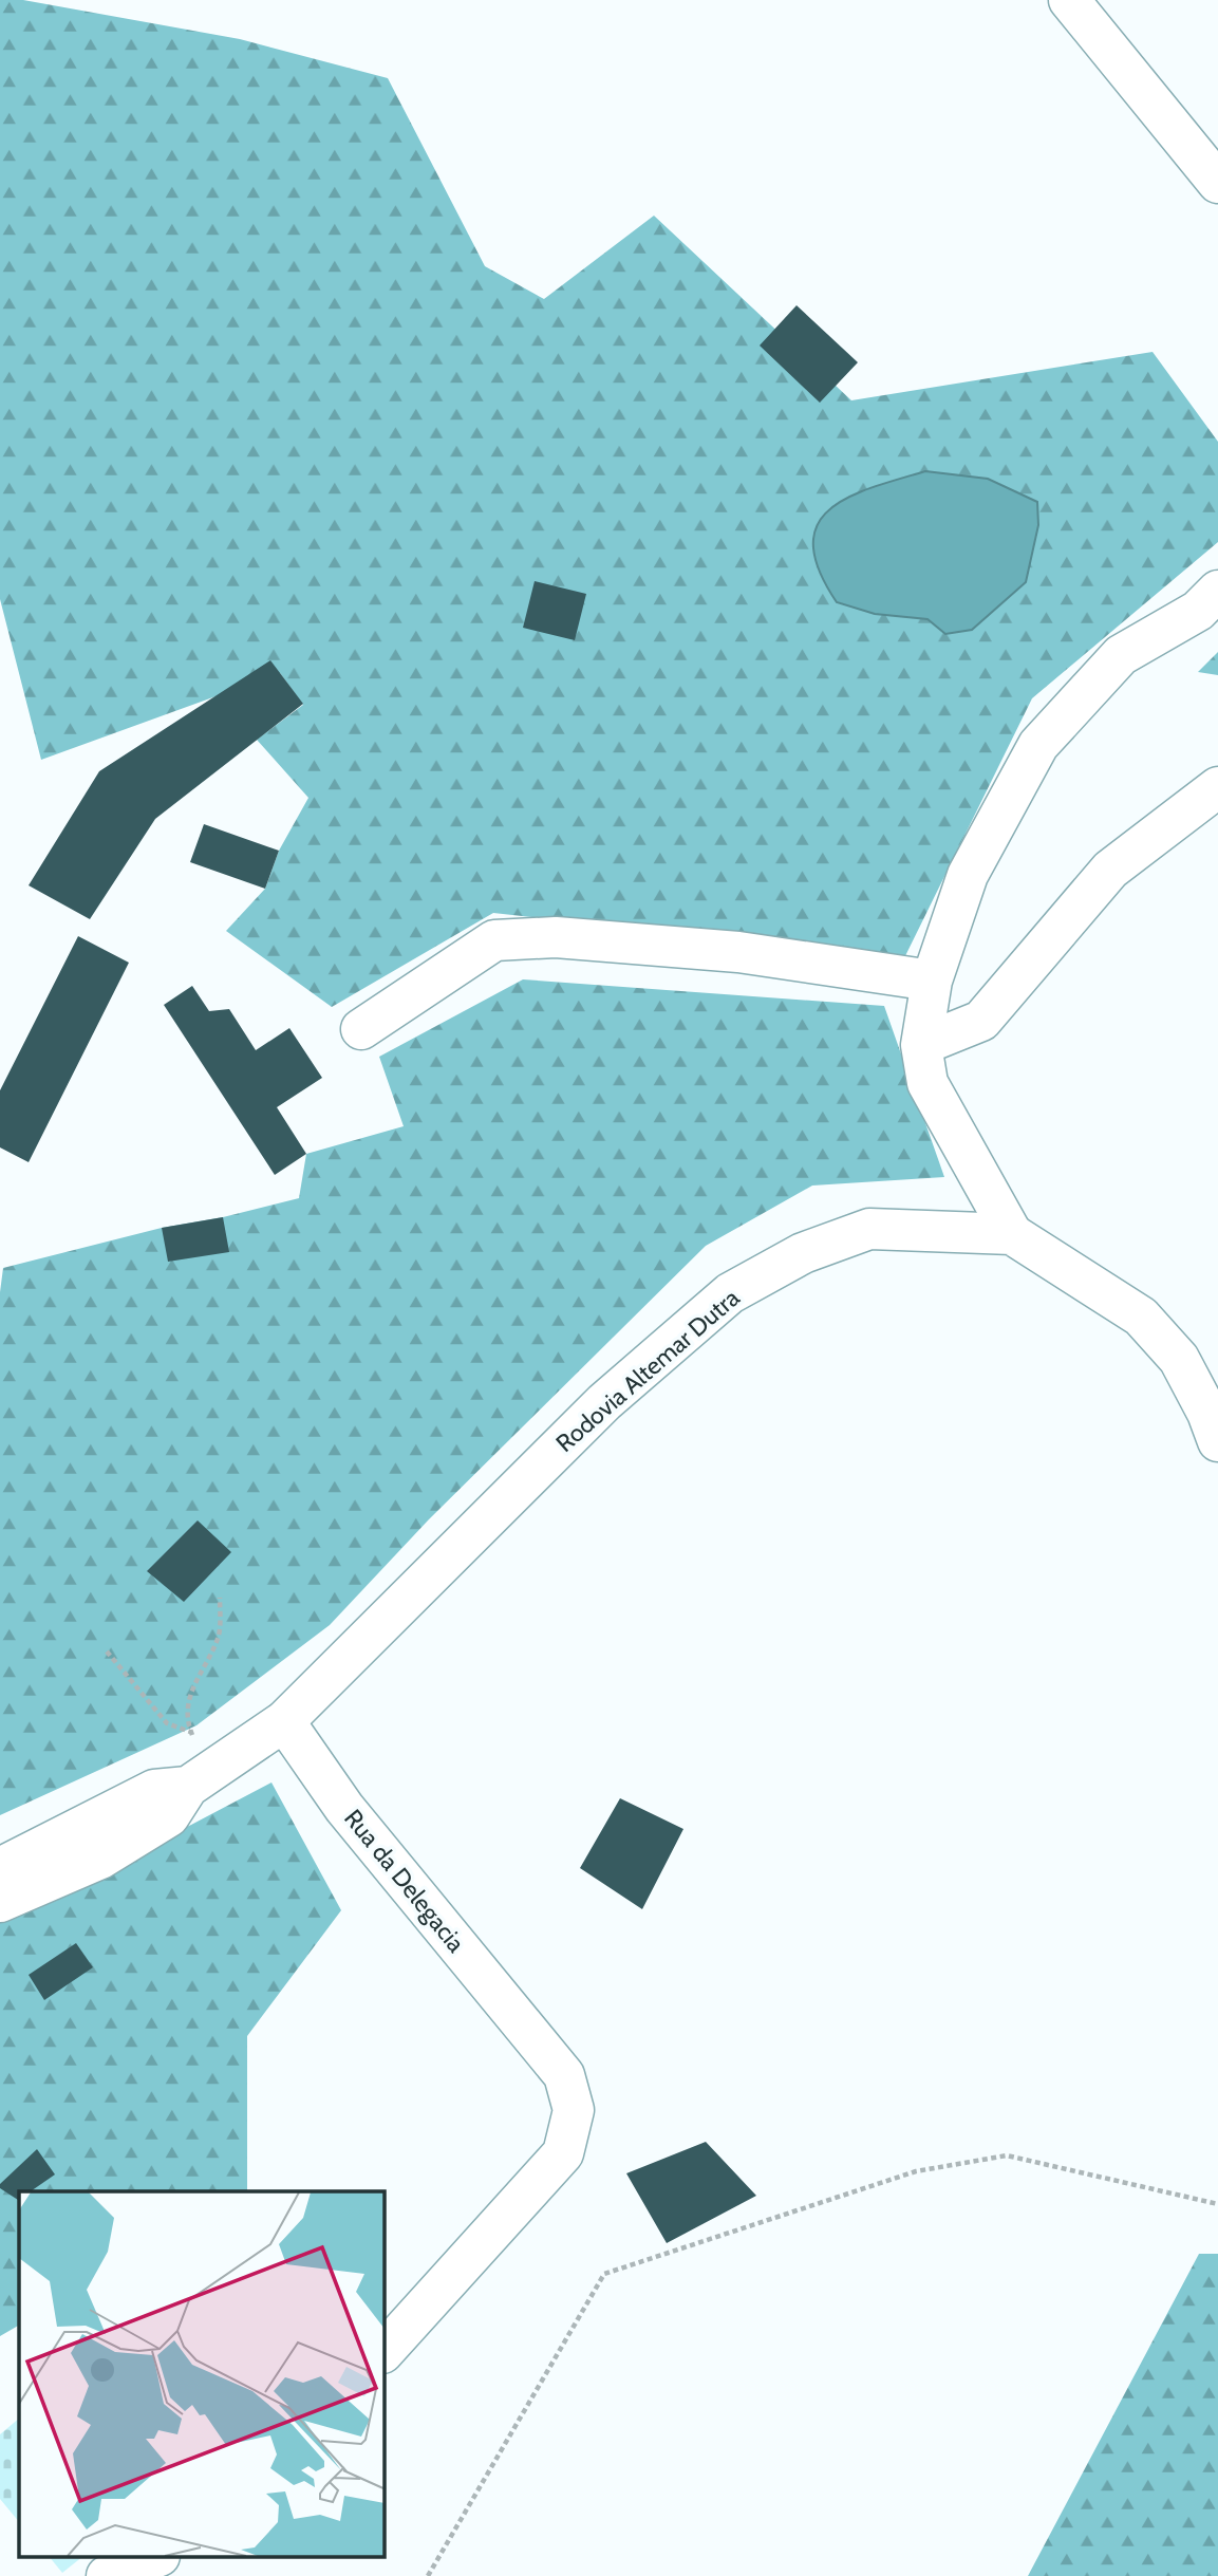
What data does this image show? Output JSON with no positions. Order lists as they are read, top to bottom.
{
  "streets": {
    "street": ["Rodovia Altemar Dutra", "Rua da Delegacia"]
  },
  "crossings": [
    ["Rodovia Altemar Dutra", "Rua da Delegacia"]
  ]
}
